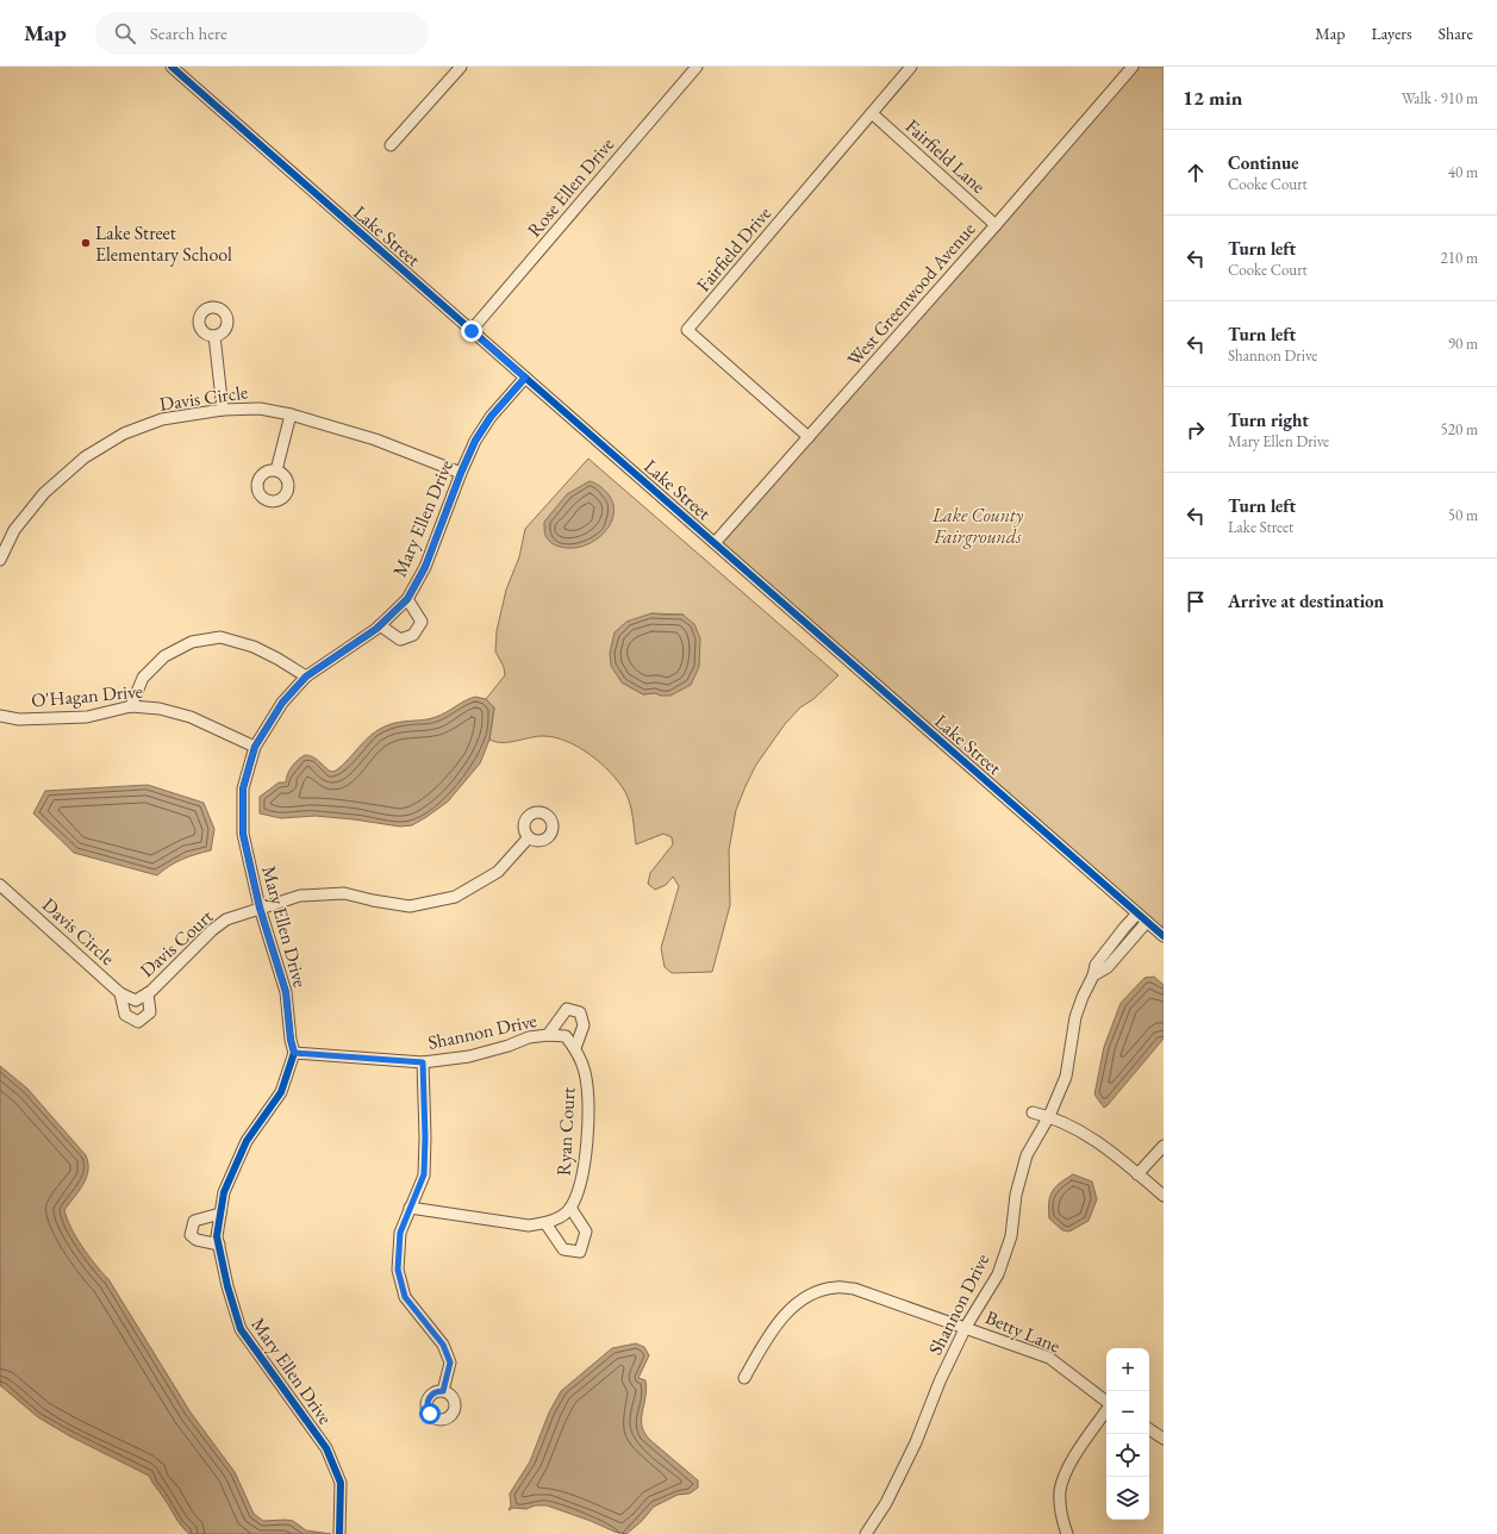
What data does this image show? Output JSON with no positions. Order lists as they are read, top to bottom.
{
  "streets": {
    "street": [
      "Fairfield Lane",
      "Rose Ellen Drive",
      "Lake Street",
      "Fairfield Drive",
      "West Greenwood Avenue",
      "Davis Circle",
      "Mary Ellen Drive",
      "O'Hagan Drive",
      "Davis Court",
      "Shannon Drive",
      "Ryan Court",
      "Betty Lane"
    ]
  },
  "crossings": [
    ["Fairfield Lane", "Fairfield Drive"],
    ["Fairfield Lane", "West Greenwood Avenue"],
    ["Rose Ellen Drive", "Lake Street"],
    ["Lake Street", "West Greenwood Avenue"],
    ["Lake Street", "Mary Ellen Drive"],
    ["Lake Street", "Shannon Drive"],
    ["Fairfield Drive", "West Greenwood Avenue"],
    ["Davis Circle", "Mary Ellen Drive"],
    ["Davis Circle", "Davis Court"],
    ["Mary Ellen Drive", "O'Hagan Drive"],
    ["Mary Ellen Drive", "Davis Court"],
    ["Mary Ellen Drive", "Shannon Drive"],
    ["Shannon Drive", "Ryan Court"],
    ["Shannon Drive", "Betty Lane"]
  ],
  "parks": ["Lake County Fairgrounds"],
  "places": ["Lake Street Elementary School"],
  "page": {
    "header": "Map",
    "search": "Search here",
    "nav": ["Map", "Layers", "Share"],
    "heading": ["12 min", "Walk · 910 m"],
    "list": [
      ["Continue", "Cooke Court", "40 m"],
      ["Turn left", "Cooke Court", "210 m"],
      ["Turn left", "Shannon Drive", "90 m"],
      ["Turn right", "Mary Ellen Drive", "520 m"],
      ["Turn left", "Lake Street", "50 m"],
      "Arrive at destination"
    ],
    "map_buttons": ["+", "−"]
  }
}
